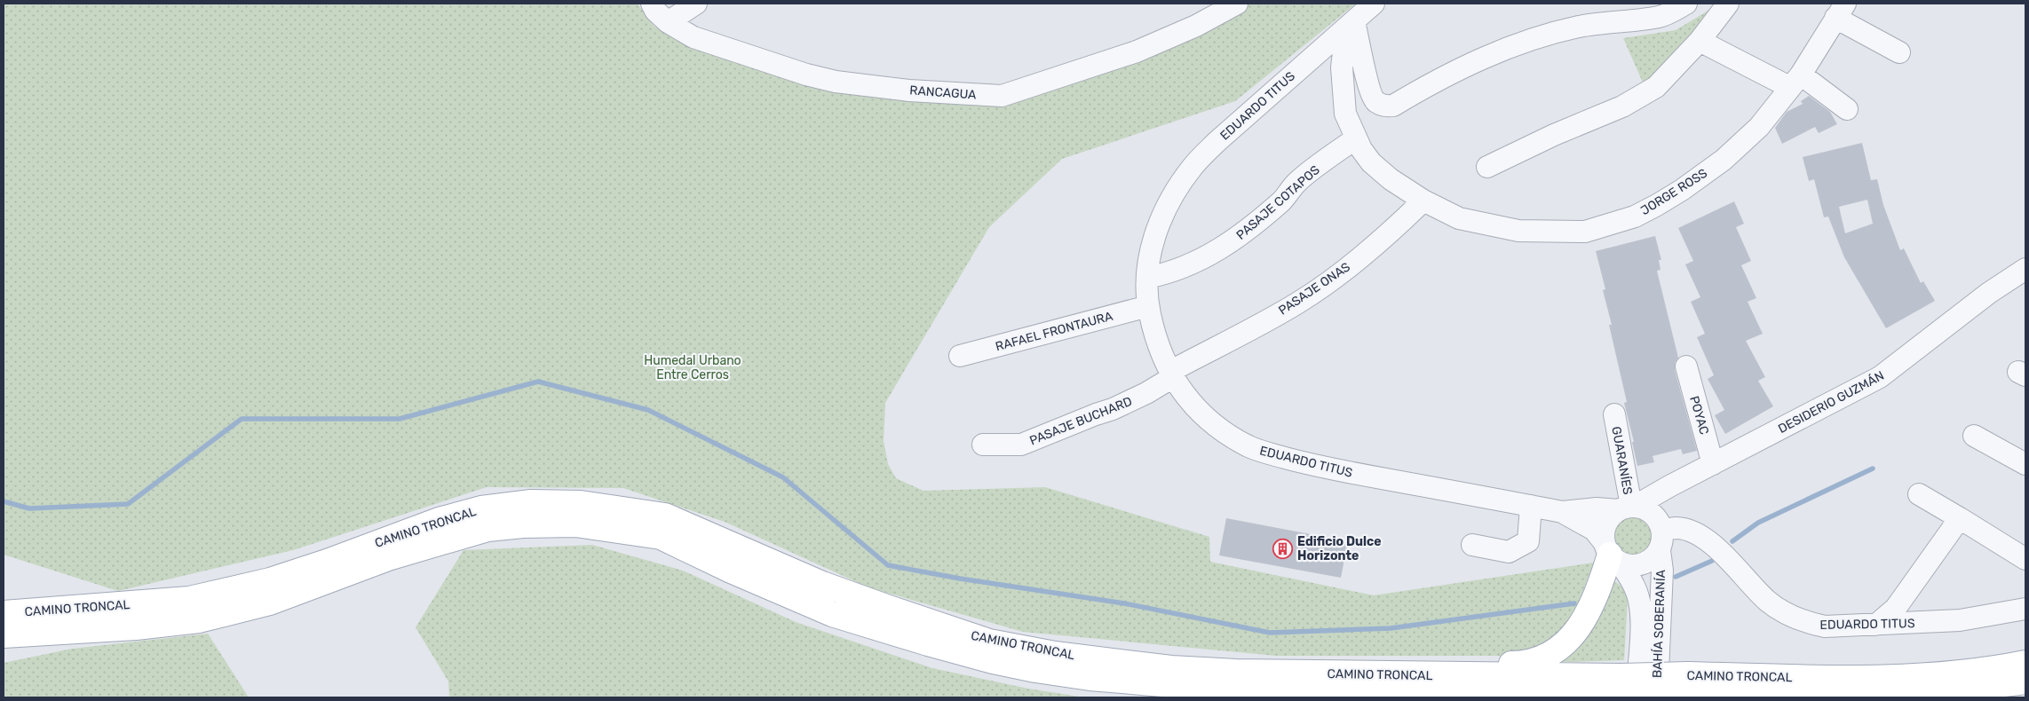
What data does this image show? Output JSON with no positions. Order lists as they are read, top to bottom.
{
  "streets": {
    "main road": ["CAMINO TRONCAL"],
    "street": [
      "RANCAGUA",
      "EDUARDO TITUS",
      "JORGE ROSS",
      "PASAJE COTAPOS",
      "PASAJE ONAS",
      "RAFAEL FRONTAURA",
      "DESIDERIO GUZMÁN",
      "POYAC",
      "PASAJE BUCHARD",
      "GUARANÍES",
      "BAHÍA SOBERANÍA"
    ]
  },
  "crossings": [
    ["EDUARDO TITUS", "JORGE ROSS"],
    ["EDUARDO TITUS", "PASAJE COTAPOS"],
    ["EDUARDO TITUS", "PASAJE ONAS"],
    ["EDUARDO TITUS", "RAFAEL FRONTAURA"],
    ["EDUARDO TITUS", "DESIDERIO GUZMÁN"],
    ["EDUARDO TITUS", "PASAJE BUCHARD"],
    ["EDUARDO TITUS", "GUARANÍES"],
    ["EDUARDO TITUS", "BAHÍA SOBERANÍA"],
    ["JORGE ROSS", "PASAJE COTAPOS"],
    ["JORGE ROSS", "PASAJE ONAS"],
    ["PASAJE ONAS", "PASAJE BUCHARD"],
    ["DESIDERIO GUZMÁN", "POYAC"],
    ["DESIDERIO GUZMÁN", "GUARANÍES"],
    ["DESIDERIO GUZMÁN", "BAHÍA SOBERANÍA"],
    ["GUARANÍES", "BAHÍA SOBERANÍA"],
    ["CAMINO TRONCAL", "BAHÍA SOBERANÍA"]
  ],
  "parks": ["Humedal Urbano Entre Cerros"],
  "places": {
    "building": ["Edificio Dulce Horizonte"]
  }
}
